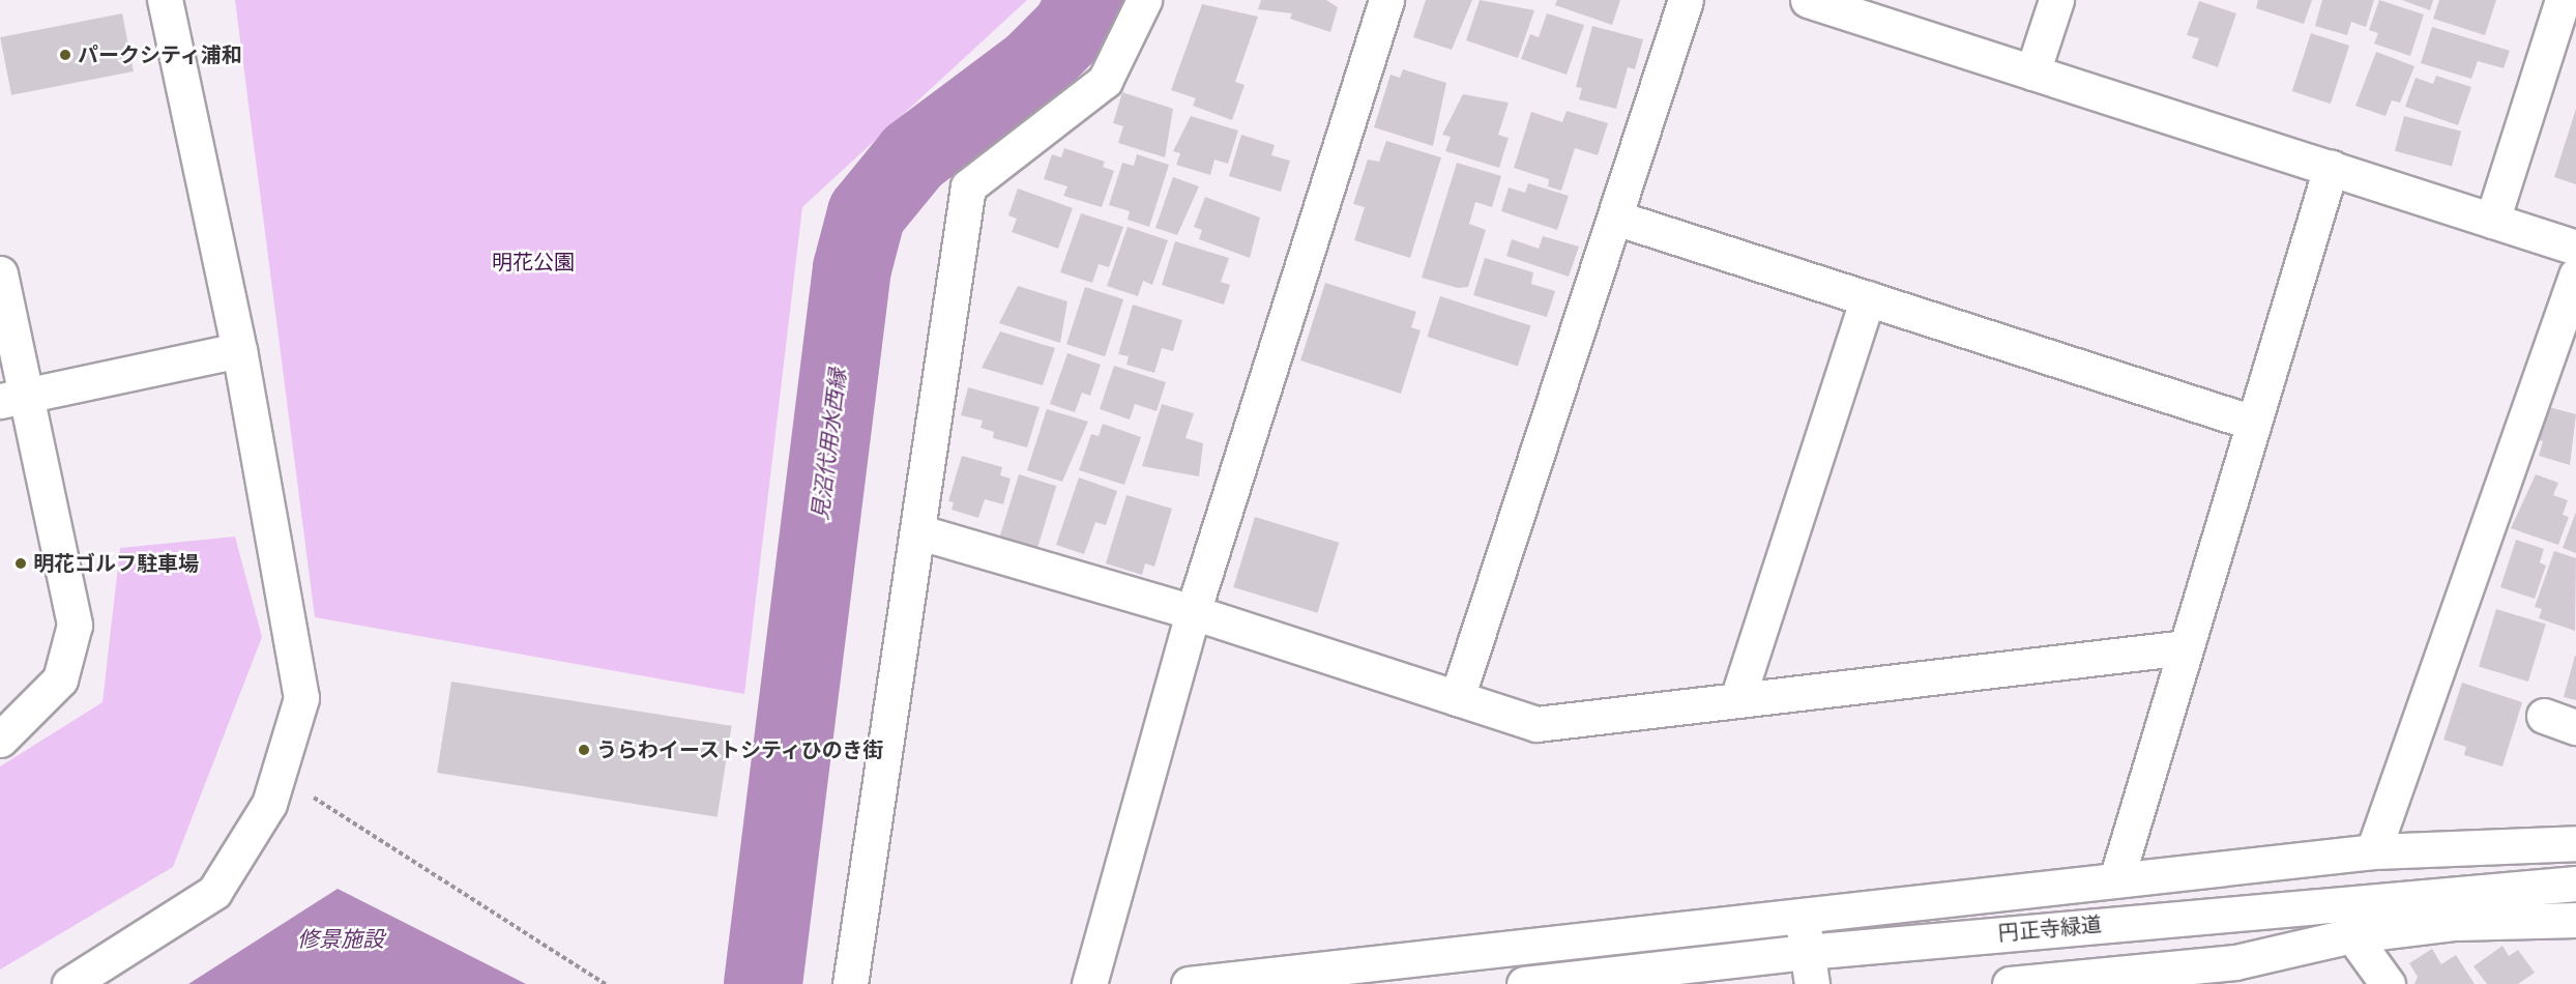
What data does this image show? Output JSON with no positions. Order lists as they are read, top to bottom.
{
  "streets": {
    "street": ["円正寺緑道"]
  },
  "water": ["見沼代用水西縁", "修景施設"],
  "parks": ["明花公園"],
  "places": ["パークシティ浦和", "明花ゴルフ駐車場", "うらわイーストシティひのき街"]
}
